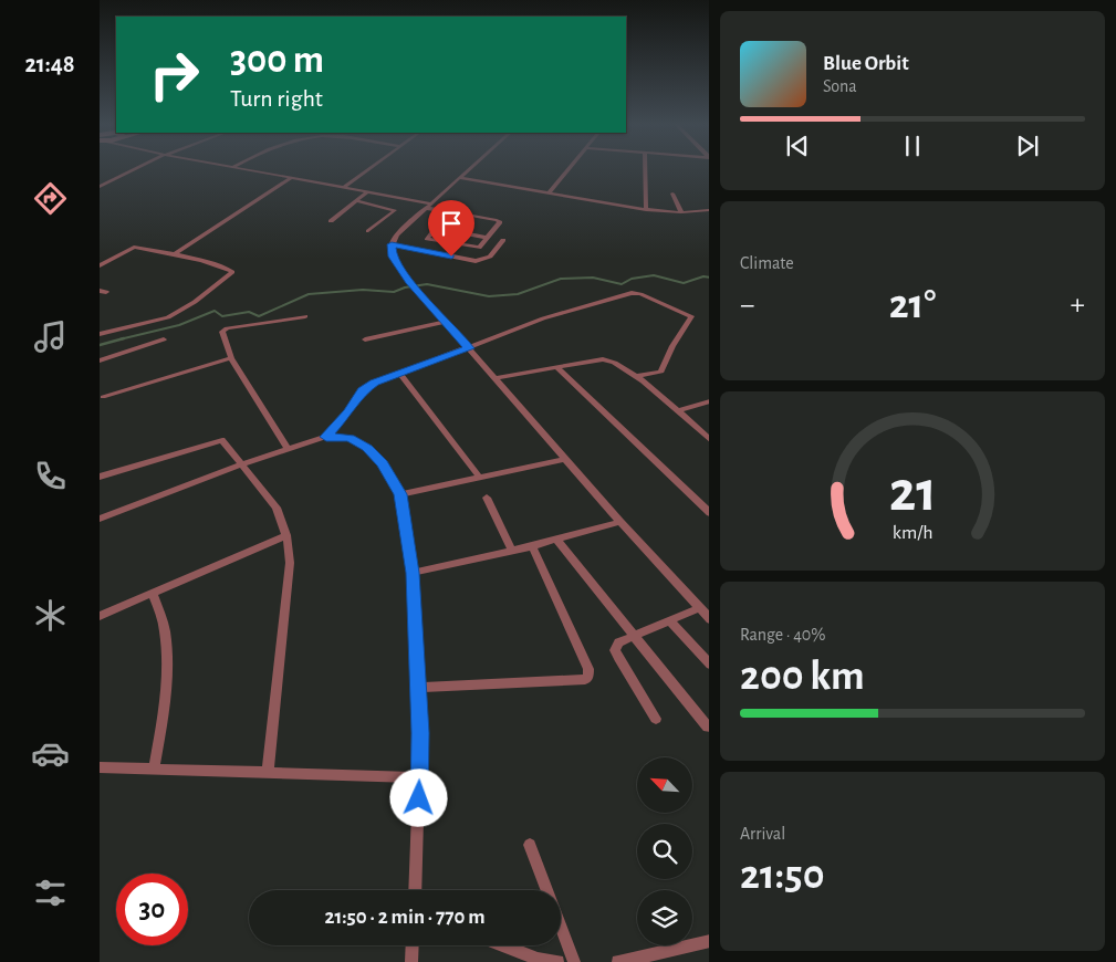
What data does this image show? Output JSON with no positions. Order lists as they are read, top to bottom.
{
  "north": "top left",
  "page": {
    "tabs": "21:48",
    "turn": ["300 m", "Turn right"],
    "song": ["Blue Orbit", "Sona"],
    "tile": [
      "Climate",
      ["Range · 40%", "200 km"],
      ["Arrival", "21:50"]
    ],
    "heat": ["−", "21°", "+"],
    "limit": "30",
    "trip": "21:50 · 2 min · 770 m",
    "gauge": ["21", "km/h"]
  }
}
